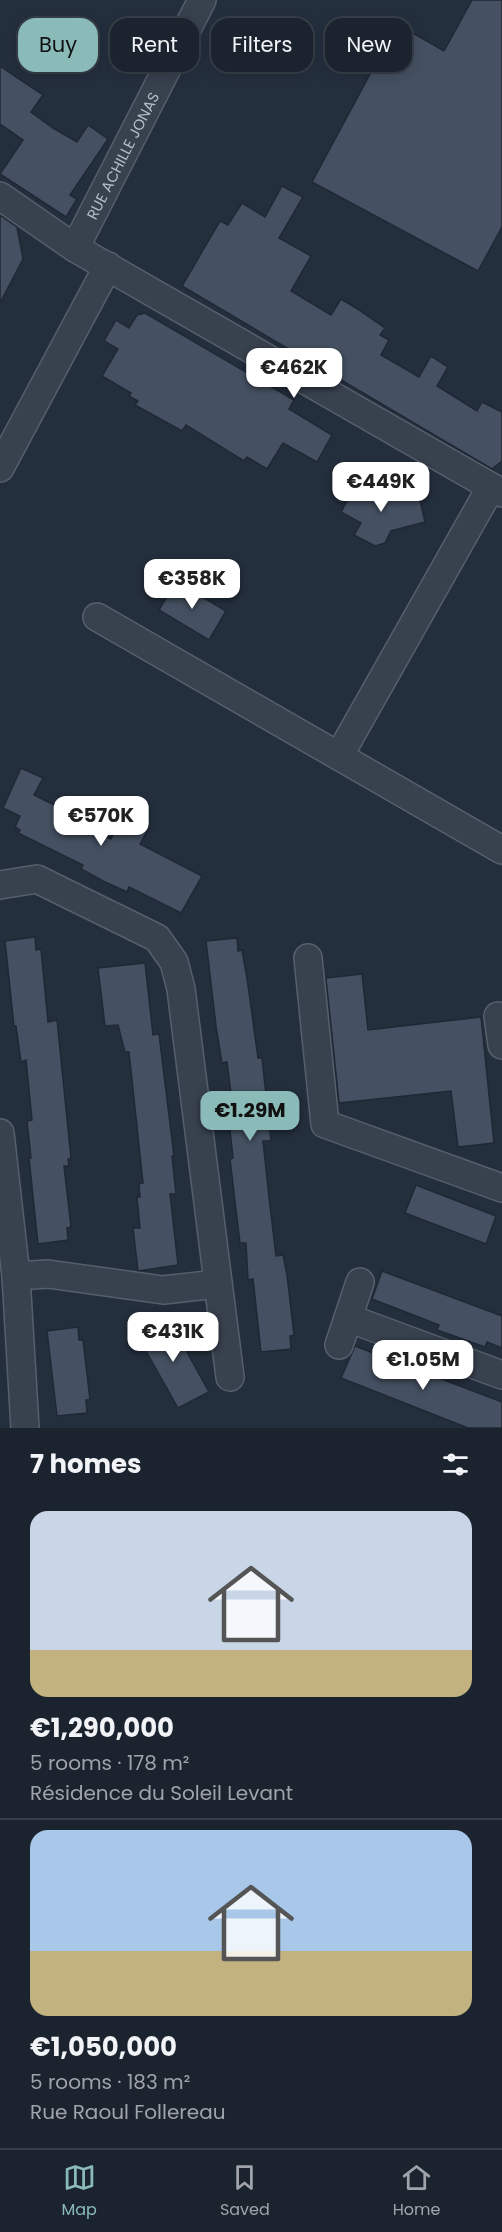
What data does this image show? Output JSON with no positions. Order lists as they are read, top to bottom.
{
  "streets": {
    "street": ["RUE ACHILLE JONAS"]
  },
  "page": {
    "chip": [
      "Buy",
      "Rent",
      "Filters",
      "New"
    ],
    "price": [
      "€462K",
      "€449K",
      "€358K",
      "€570K",
      "€1.29M",
      "€431K",
      "€1.05M"
    ],
    "heading": "7 homes",
    "list": [
      {
        "name": "€1,290,000",
        "note": "5 rooms · 178 m² · Résidence du Soleil Levant"
      },
      {
        "name": "€1,050,000",
        "note": "5 rooms · 183 m² · Rue Raoul Follereau"
      }
    ],
    "tabs": ["Map", "Saved", "Home"]
  }
}
